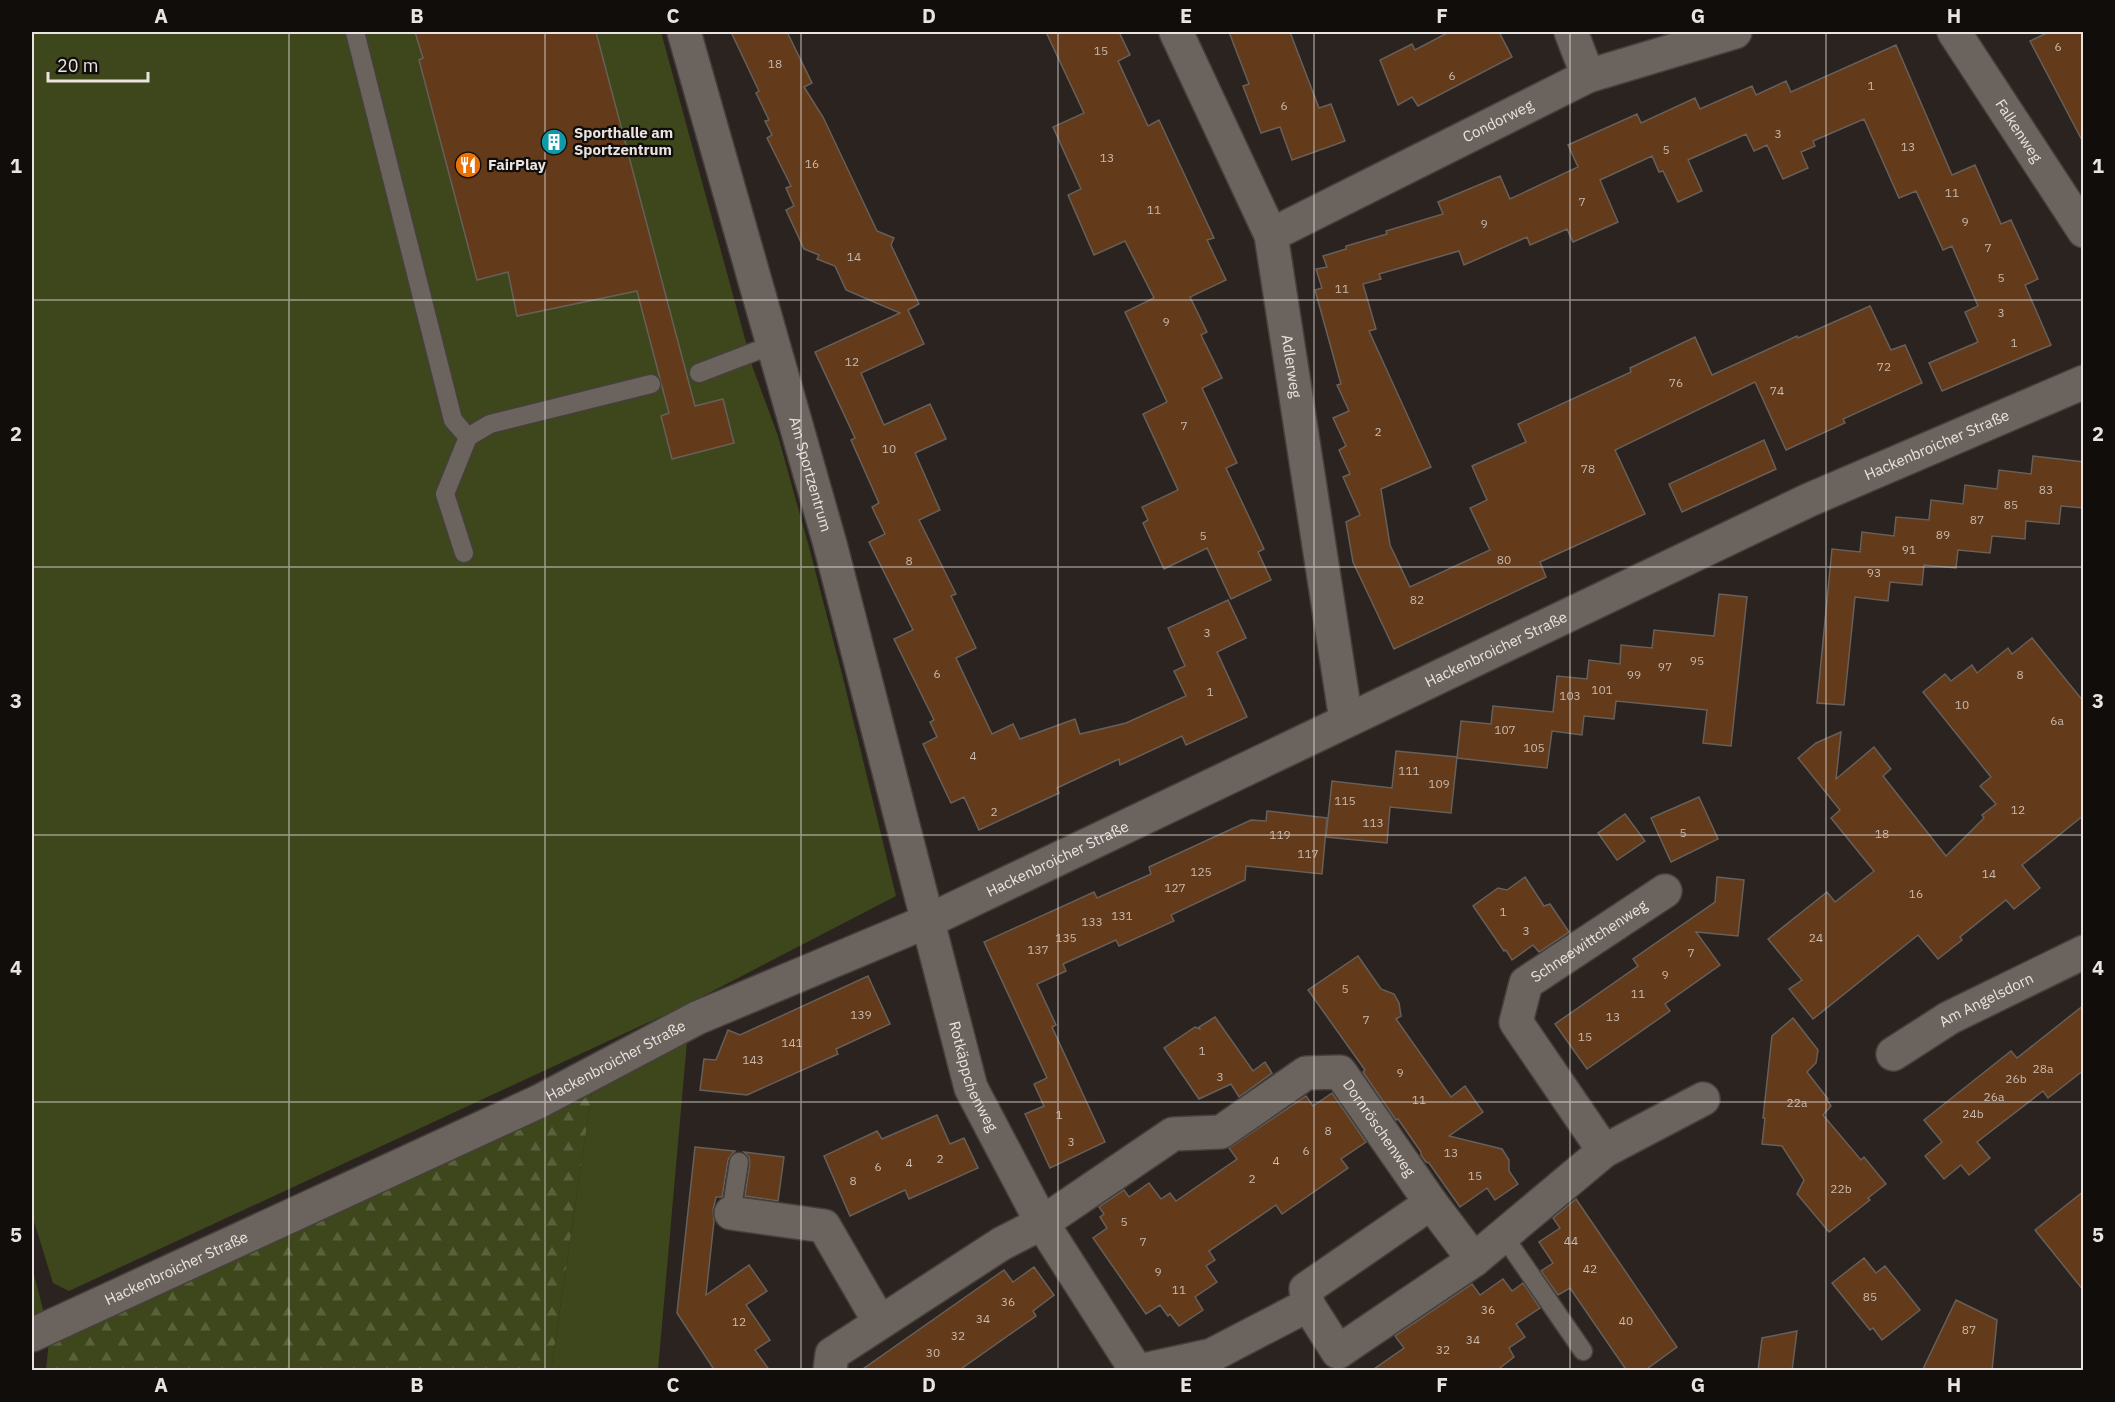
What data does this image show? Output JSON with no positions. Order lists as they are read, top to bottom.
{
  "streets": {
    "street": [
      "Condorweg",
      "Falkenweg",
      "Adlerweg",
      "Hackenbroicher Straße",
      "Am Sportzentrum",
      "Schneewittchenweg",
      "Am Angelsdorn",
      "Rotkäppchenweg",
      "Dornröschenweg"
    ]
  },
  "crossings": [
    ["Condorweg", "Adlerweg"],
    ["Adlerweg", "Hackenbroicher Straße"],
    ["Hackenbroicher Straße", "Am Sportzentrum"],
    ["Hackenbroicher Straße", "Rotkäppchenweg"],
    ["Am Sportzentrum", "Rotkäppchenweg"],
    ["Rotkäppchenweg", "Dornröschenweg"]
  ],
  "places": {
    "building": ["Sporthalle am Sportzentrum"],
    "restaurant": ["FairPlay"]
  },
  "house_numbers": [
    "6",
    "15",
    "18",
    "6",
    "1",
    "6",
    "3",
    "13",
    "5",
    "13",
    "16",
    "11",
    "7",
    "11",
    "9",
    "9",
    "7",
    "14",
    "5",
    "11",
    "3",
    "9",
    "1",
    "12",
    "72",
    "76",
    "74",
    "7",
    "2",
    "10",
    "78",
    "83",
    "85",
    "87",
    "89",
    "5",
    "91",
    "80",
    "8",
    "93",
    "82",
    "3",
    "95",
    "97",
    "6",
    "99",
    "8",
    "101",
    "1",
    "103",
    "10",
    "6a",
    "107",
    "105",
    "4",
    "111",
    "109",
    "115",
    "12",
    "2",
    "113",
    "5",
    "18",
    "119",
    "117",
    "125",
    "14",
    "127",
    "16",
    "1",
    "131",
    "133",
    "3",
    "135",
    "24",
    "137",
    "7",
    "9",
    "5",
    "11",
    "139",
    "13",
    "7",
    "15",
    "141",
    "1",
    "143",
    "28a",
    "9",
    "3",
    "26b",
    "26a",
    "11",
    "22a",
    "24b",
    "1",
    "8",
    "3",
    "6",
    "13",
    "2",
    "4",
    "4",
    "6",
    "15",
    "2",
    "8",
    "22b",
    "5",
    "44",
    "7",
    "42",
    "9",
    "11",
    "85",
    "36",
    "36",
    "34",
    "40",
    "12",
    "87",
    "32",
    "34",
    "32",
    "30"
  ],
  "scale_bar": "20 m",
  "grid": {
    "columns": [
      "A",
      "B",
      "C",
      "D",
      "E",
      "F",
      "G",
      "H"
    ],
    "rows": [
      "1",
      "2",
      "3",
      "4",
      "5"
    ]
  }
}
